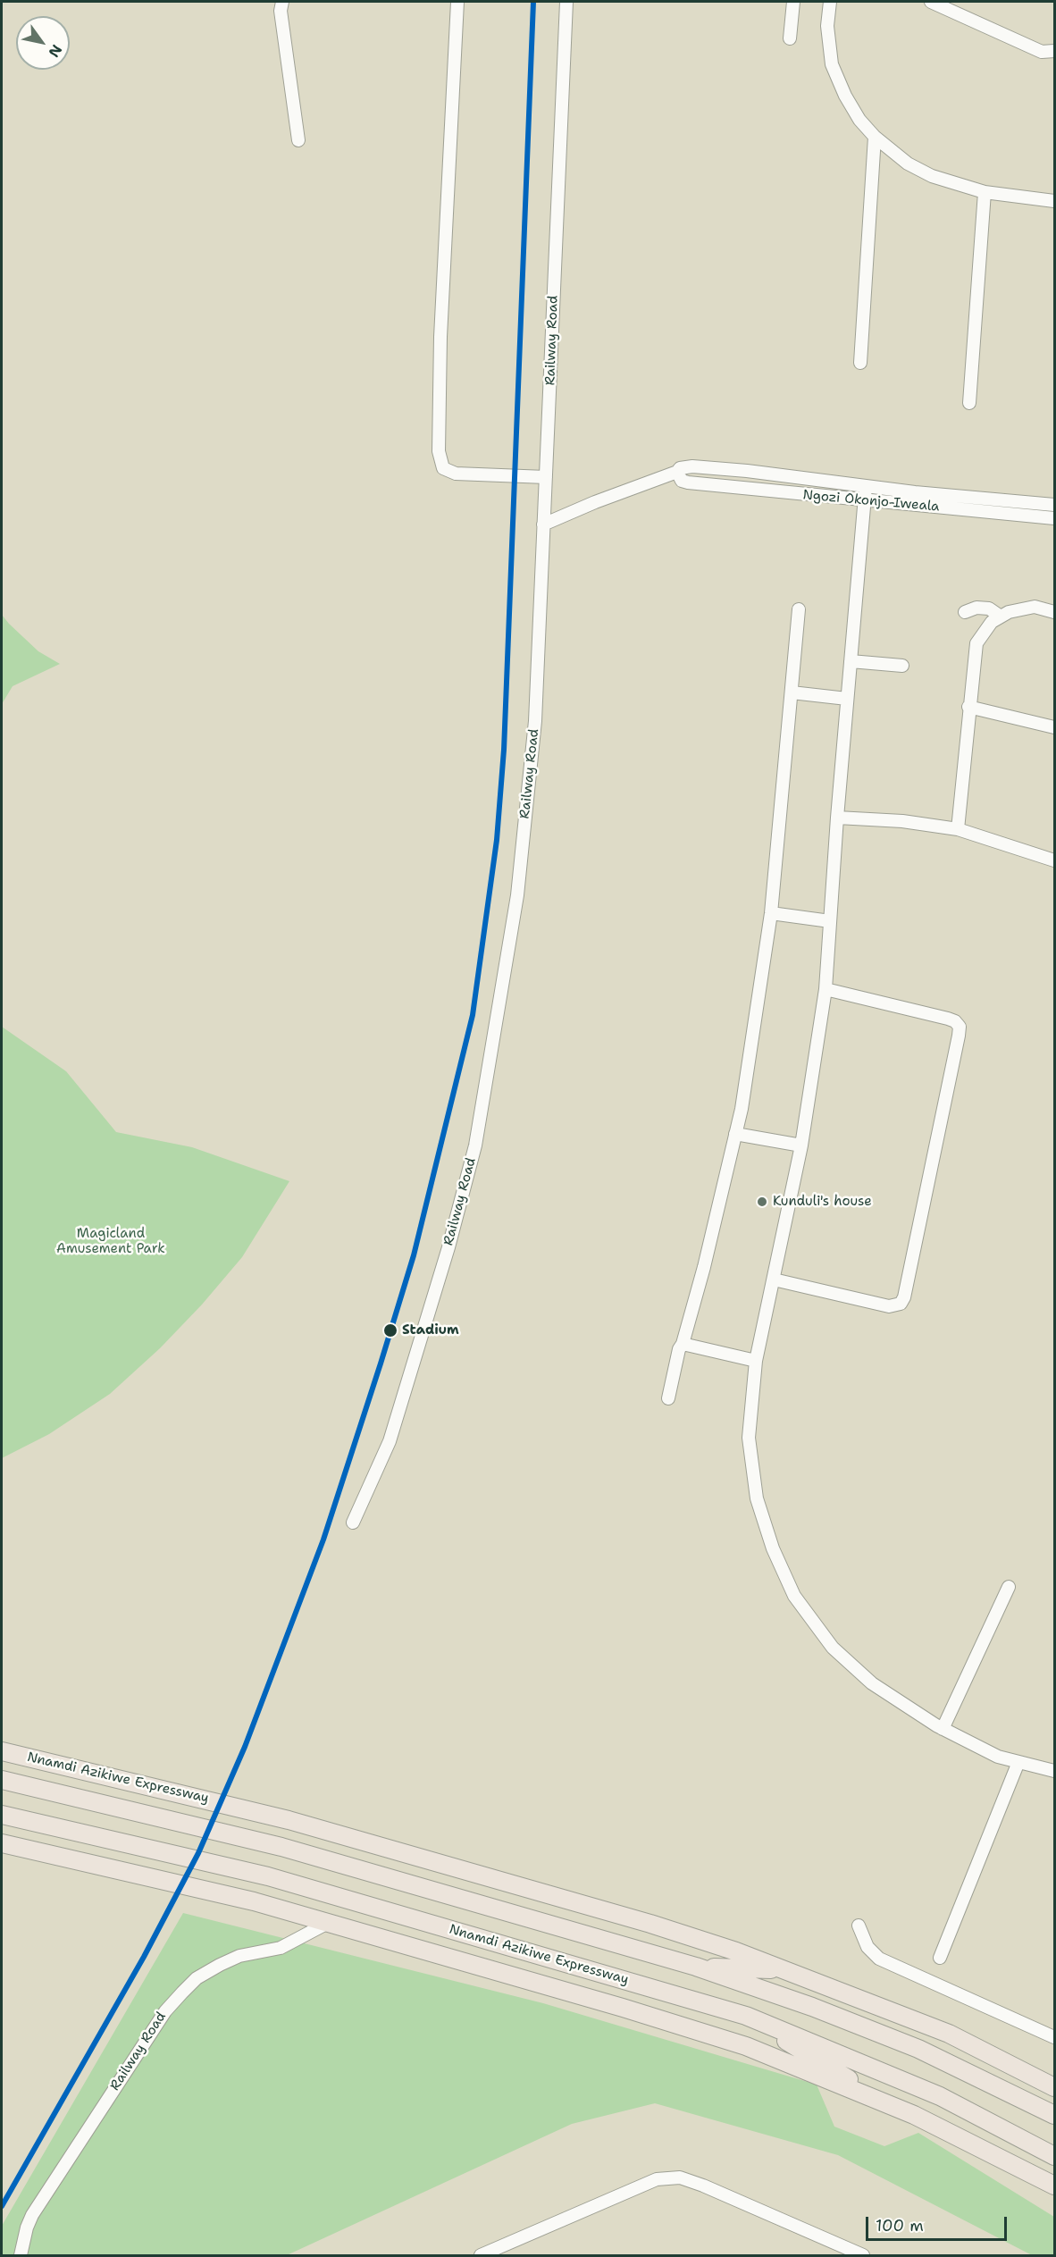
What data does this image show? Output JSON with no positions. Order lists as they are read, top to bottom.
{
  "streets": {
    "highway": ["Nnamdi Azikiwe Expressway"],
    "street": ["Railway Road", "Ngozi Okonjo-Iweala"]
  },
  "crossings": [
    ["Railway Road", "Nnamdi Azikiwe Expressway"]
  ],
  "parks": ["Magicland Amusement Park"],
  "places": ["Kunduli's house", "Stadium"],
  "scale_bar": "100 m",
  "north": "bottom right"
}
